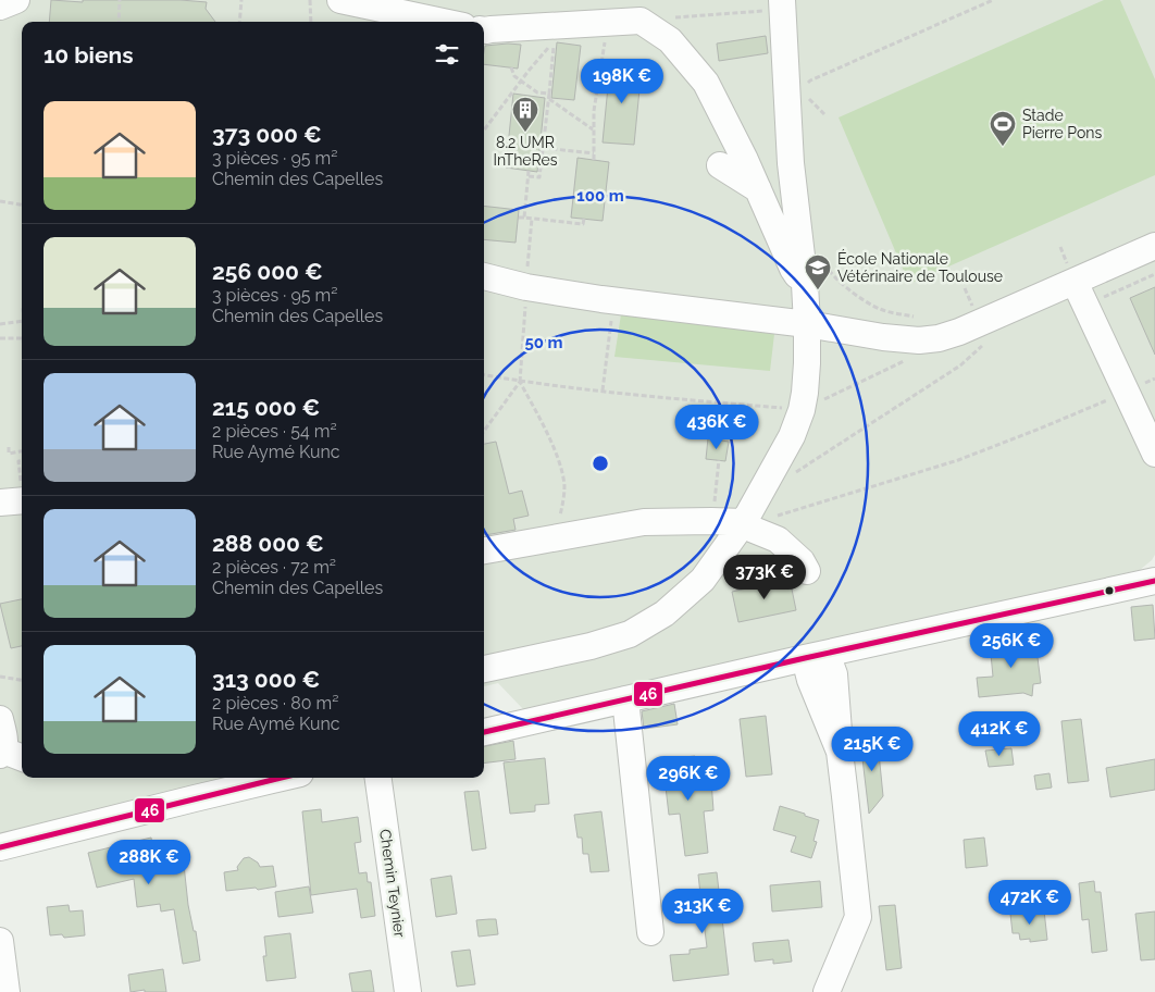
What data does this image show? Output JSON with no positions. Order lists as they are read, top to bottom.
{
  "streets": {
    "street": ["Chemin Teynier"]
  },
  "places": {
    "building": ["8.2 UMR InTheRes"],
    "sports": ["Stade Pierre Pons"],
    "school or university": ["École Nationale Vétérinaire de Toulouse"]
  },
  "lines": ["transit line 46"],
  "page": {
    "heading": "10 biens",
    "price": [
      "198K €",
      "436K €",
      "373K €",
      "256K €",
      "412K €",
      "215K €",
      "296K €",
      "288K €",
      "472K €",
      "313K €"
    ],
    "list": [
      {
        "name": "373 000 €",
        "note": "3 pièces · 95 m² · Chemin des Capelles"
      },
      {
        "name": "256 000 €",
        "note": "3 pièces · 95 m² · Chemin des Capelles"
      },
      {
        "name": "215 000 €",
        "note": "2 pièces · 54 m² · Rue Aymé Kunc"
      },
      {
        "name": "288 000 €",
        "note": "2 pièces · 72 m² · Chemin des Capelles"
      },
      {
        "name": "313 000 €",
        "note": "2 pièces · 80 m² · Rue Aymé Kunc"
      }
    ]
  },
  "rings": ["100 m", "50 m"]
}
